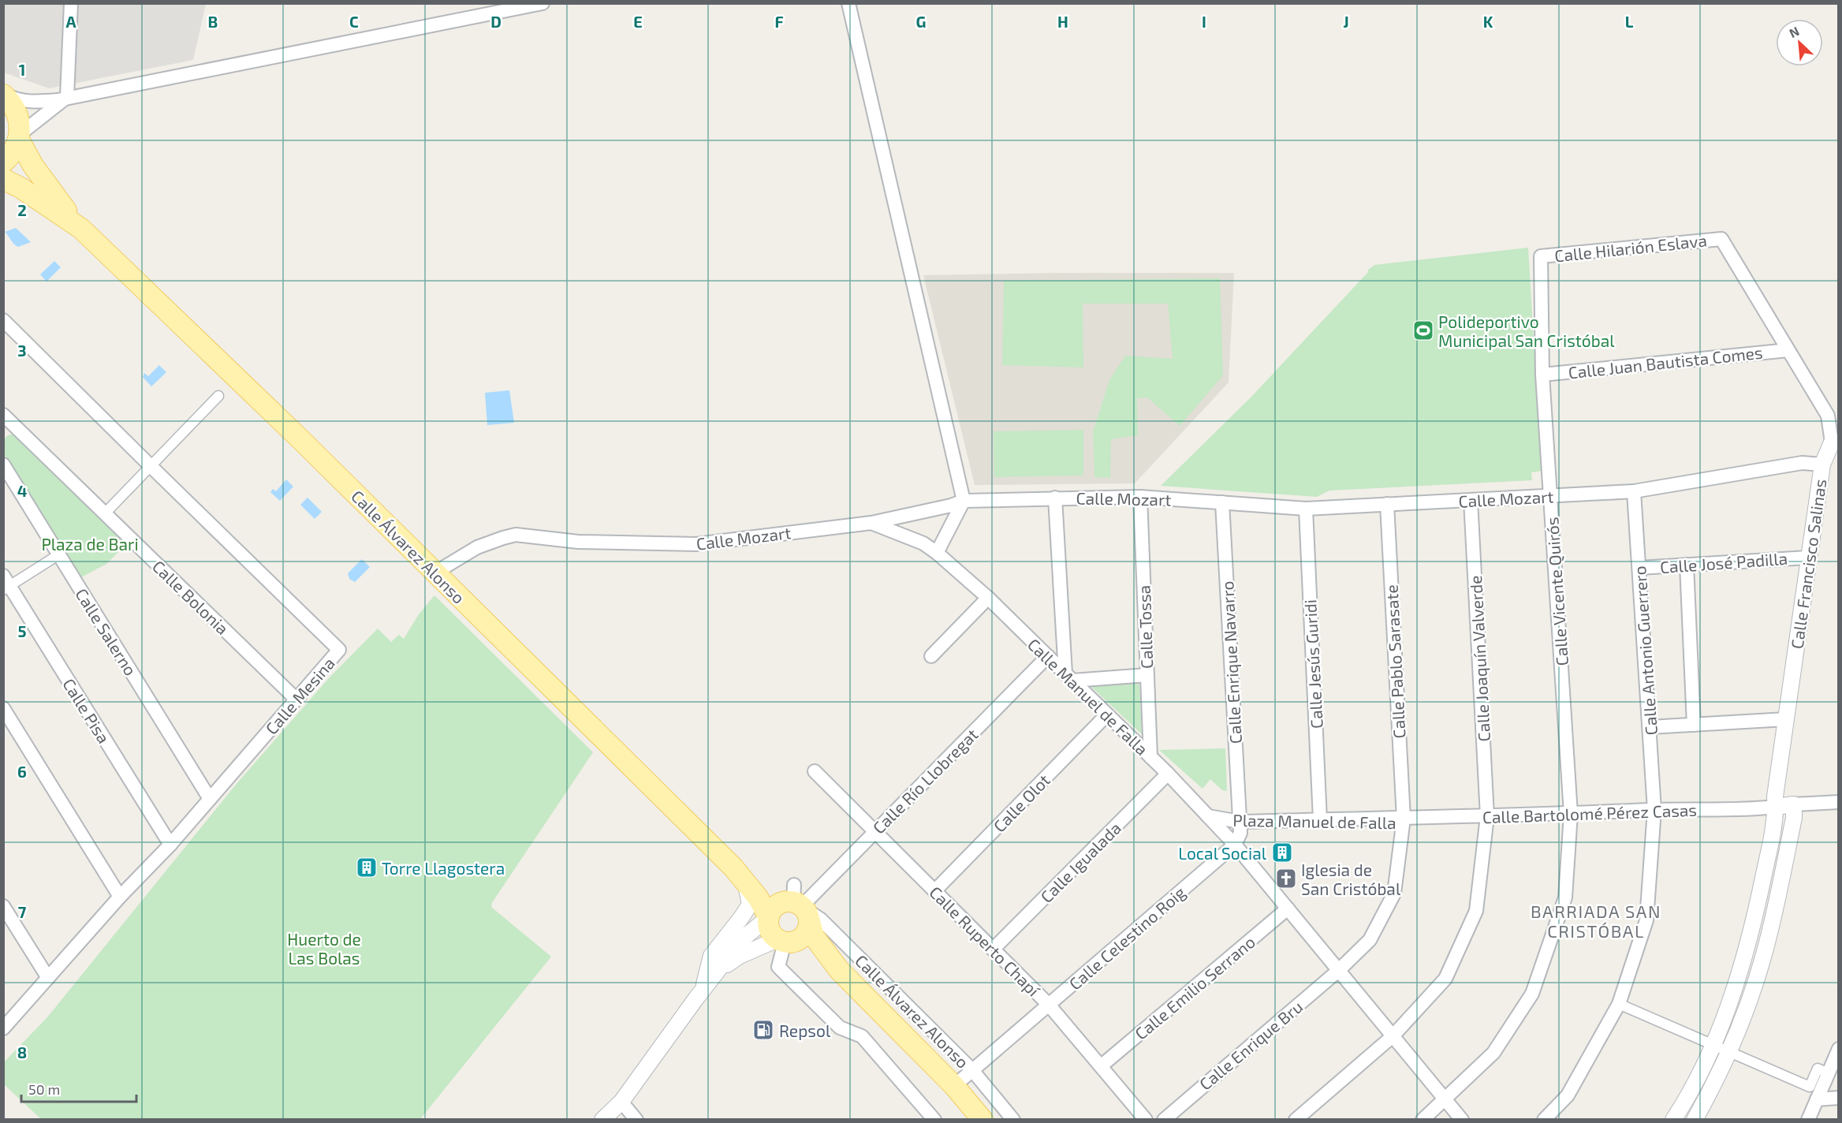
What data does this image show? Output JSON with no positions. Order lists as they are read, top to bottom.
{
  "streets": {
    "main road": ["Calle Álvarez Alonso"],
    "street": [
      "Calle Hilarión Eslava",
      "Calle Juan Bautista Comes",
      "Calle Mozart",
      "Calle José Padilla",
      "Calle Francisco Salinas",
      "Calle Vicente Quirós",
      "Calle Bolonia",
      "Calle Tossa",
      "Calle Salerno",
      "Calle Antonio Guerrero",
      "Calle Joaquín Valverde",
      "Calle Pablo Sarasate",
      "Calle Enrique Navarro",
      "Calle Jesús Guridi",
      "Calle Mesina",
      "Calle Manuel de Falla",
      "Calle Pisa",
      "Calle Río Llobregat",
      "Calle Olot",
      "Calle Bartolomé Pérez Casas",
      "Plaza Manuel de Falla",
      "Calle Igualada",
      "Calle Celestino Roig",
      "Calle Ruperto Chapí",
      "Calle Emilio Serrano",
      "Calle Enrique Bru"
    ]
  },
  "crossings": [
    ["Calle Hilarión Eslava", "Calle Francisco Salinas"],
    ["Calle Hilarión Eslava", "Calle Vicente Quirós"],
    ["Calle Juan Bautista Comes", "Calle Francisco Salinas"],
    ["Calle Juan Bautista Comes", "Calle Vicente Quirós"],
    ["Calle Mozart", "Calle Álvarez Alonso"],
    ["Calle Mozart", "Calle Francisco Salinas"],
    ["Calle Mozart", "Calle Vicente Quirós"],
    ["Calle Mozart", "Calle Tossa"],
    ["Calle Mozart", "Calle Antonio Guerrero"],
    ["Calle Mozart", "Calle Joaquín Valverde"],
    ["Calle Mozart", "Calle Pablo Sarasate"],
    ["Calle Mozart", "Calle Enrique Navarro"],
    ["Calle Mozart", "Calle Jesús Guridi"],
    ["Calle Mozart", "Calle Manuel de Falla"],
    ["Calle Álvarez Alonso", "Calle Río Llobregat"],
    ["Calle Álvarez Alonso", "Calle Celestino Roig"],
    ["Calle José Padilla", "Calle Francisco Salinas"],
    ["Calle José Padilla", "Calle Antonio Guerrero"],
    ["Calle Francisco Salinas", "Calle Bartolomé Pérez Casas"],
    ["Calle Vicente Quirós", "Calle Bartolomé Pérez Casas"],
    ["Calle Bolonia", "Calle Mesina"],
    ["Calle Tossa", "Calle Manuel de Falla"],
    ["Calle Salerno", "Calle Mesina"],
    ["Calle Antonio Guerrero", "Calle Bartolomé Pérez Casas"],
    ["Calle Joaquín Valverde", "Calle Bartolomé Pérez Casas"],
    ["Calle Pablo Sarasate", "Calle Bartolomé Pérez Casas"],
    ["Calle Pablo Sarasate", "Plaza Manuel de Falla"],
    ["Calle Enrique Navarro", "Calle Manuel de Falla"],
    ["Calle Enrique Navarro", "Plaza Manuel de Falla"],
    ["Calle Enrique Navarro", "Calle Celestino Roig"],
    ["Calle Jesús Guridi", "Plaza Manuel de Falla"],
    ["Calle Mesina", "Calle Pisa"],
    ["Calle Manuel de Falla", "Calle Río Llobregat"],
    ["Calle Manuel de Falla", "Calle Olot"],
    ["Calle Manuel de Falla", "Plaza Manuel de Falla"],
    ["Calle Manuel de Falla", "Calle Igualada"],
    ["Calle Manuel de Falla", "Calle Celestino Roig"],
    ["Calle Río Llobregat", "Calle Ruperto Chapí"],
    ["Calle Olot", "Calle Ruperto Chapí"],
    ["Calle Bartolomé Pérez Casas", "Plaza Manuel de Falla"],
    ["Plaza Manuel de Falla", "Calle Celestino Roig"],
    ["Plaza Manuel de Falla", "Calle Emilio Serrano"],
    ["Plaza Manuel de Falla", "Calle Enrique Bru"],
    ["Calle Igualada", "Calle Ruperto Chapí"],
    ["Calle Celestino Roig", "Calle Ruperto Chapí"],
    ["Calle Ruperto Chapí", "Calle Emilio Serrano"]
  ],
  "districts": ["BARRIADA SAN CRISTÓBAL"],
  "parks": ["Plaza de Bari", "Huerto de Las Bolas"],
  "places": {
    "sports": ["Polideportivo Municipal San Cristóbal"],
    "building": ["Local Social", "Torre Llagostera"],
    "church": ["Iglesia de San Cristóbal"],
    "fuel station": ["Repsol"]
  },
  "scale_bar": "50 m",
  "north": "top left",
  "grid": {
    "columns": [
      "A",
      "B",
      "C",
      "D",
      "E",
      "F",
      "G",
      "H",
      "I",
      "J",
      "K",
      "L"
    ],
    "rows": [
      "1",
      "2",
      "3",
      "4",
      "5",
      "6",
      "7",
      "8"
    ]
  }
}
